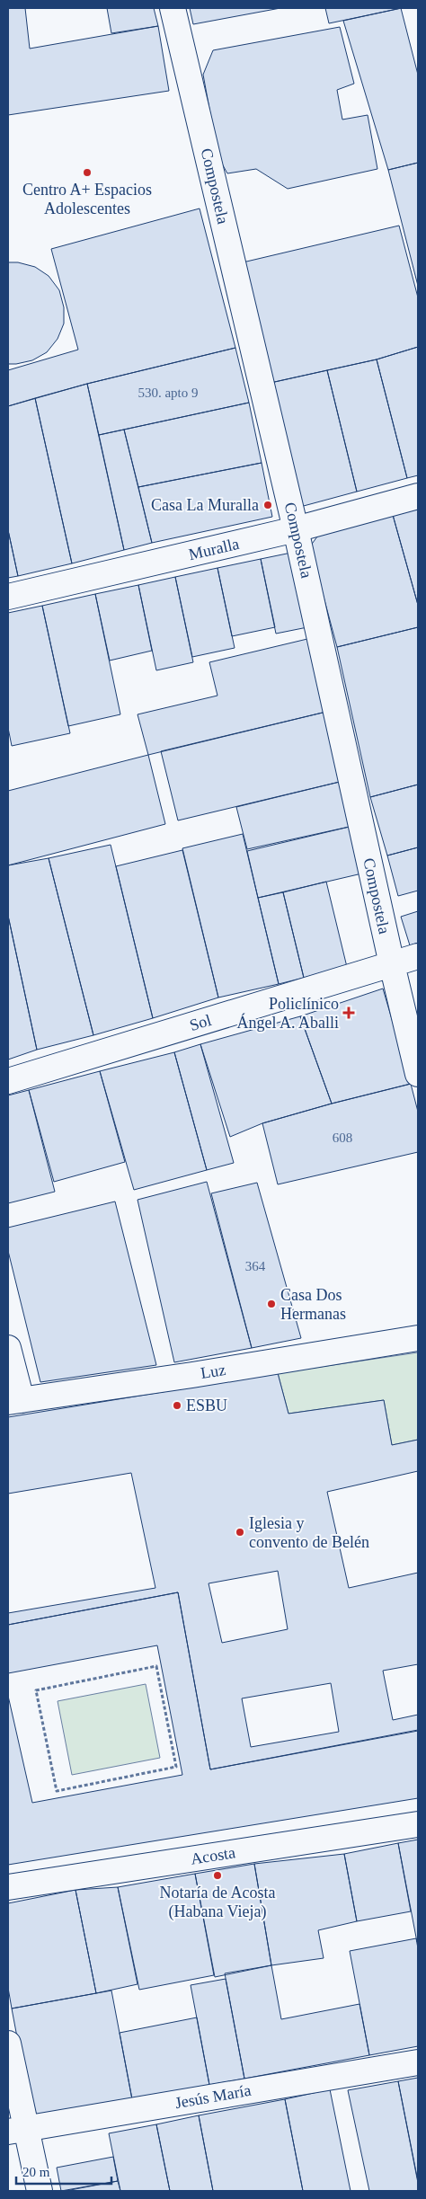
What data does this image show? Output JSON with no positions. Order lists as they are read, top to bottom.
{
  "streets": {
    "street": [
      "Compostela",
      "Muralla",
      "Sol",
      "Luz",
      "Acosta",
      "Jesús María"
    ]
  },
  "crossings": [
    ["Compostela", "Muralla"],
    ["Compostela", "Sol"]
  ],
  "places": {
    "other": [
      "Centro A+ Espacios Adolescentes",
      "Casa La Muralla",
      "Casa Dos Hermanas",
      "ESBU",
      "Iglesia y convento de Belén",
      "Notaría de Acosta (Habana Vieja)"
    ],
    "health": ["Policlínico Ángel A. Aballi"]
  },
  "house_numbers": ["530. apto 9", "608", "364"],
  "scale_bar": "20 m"
}
